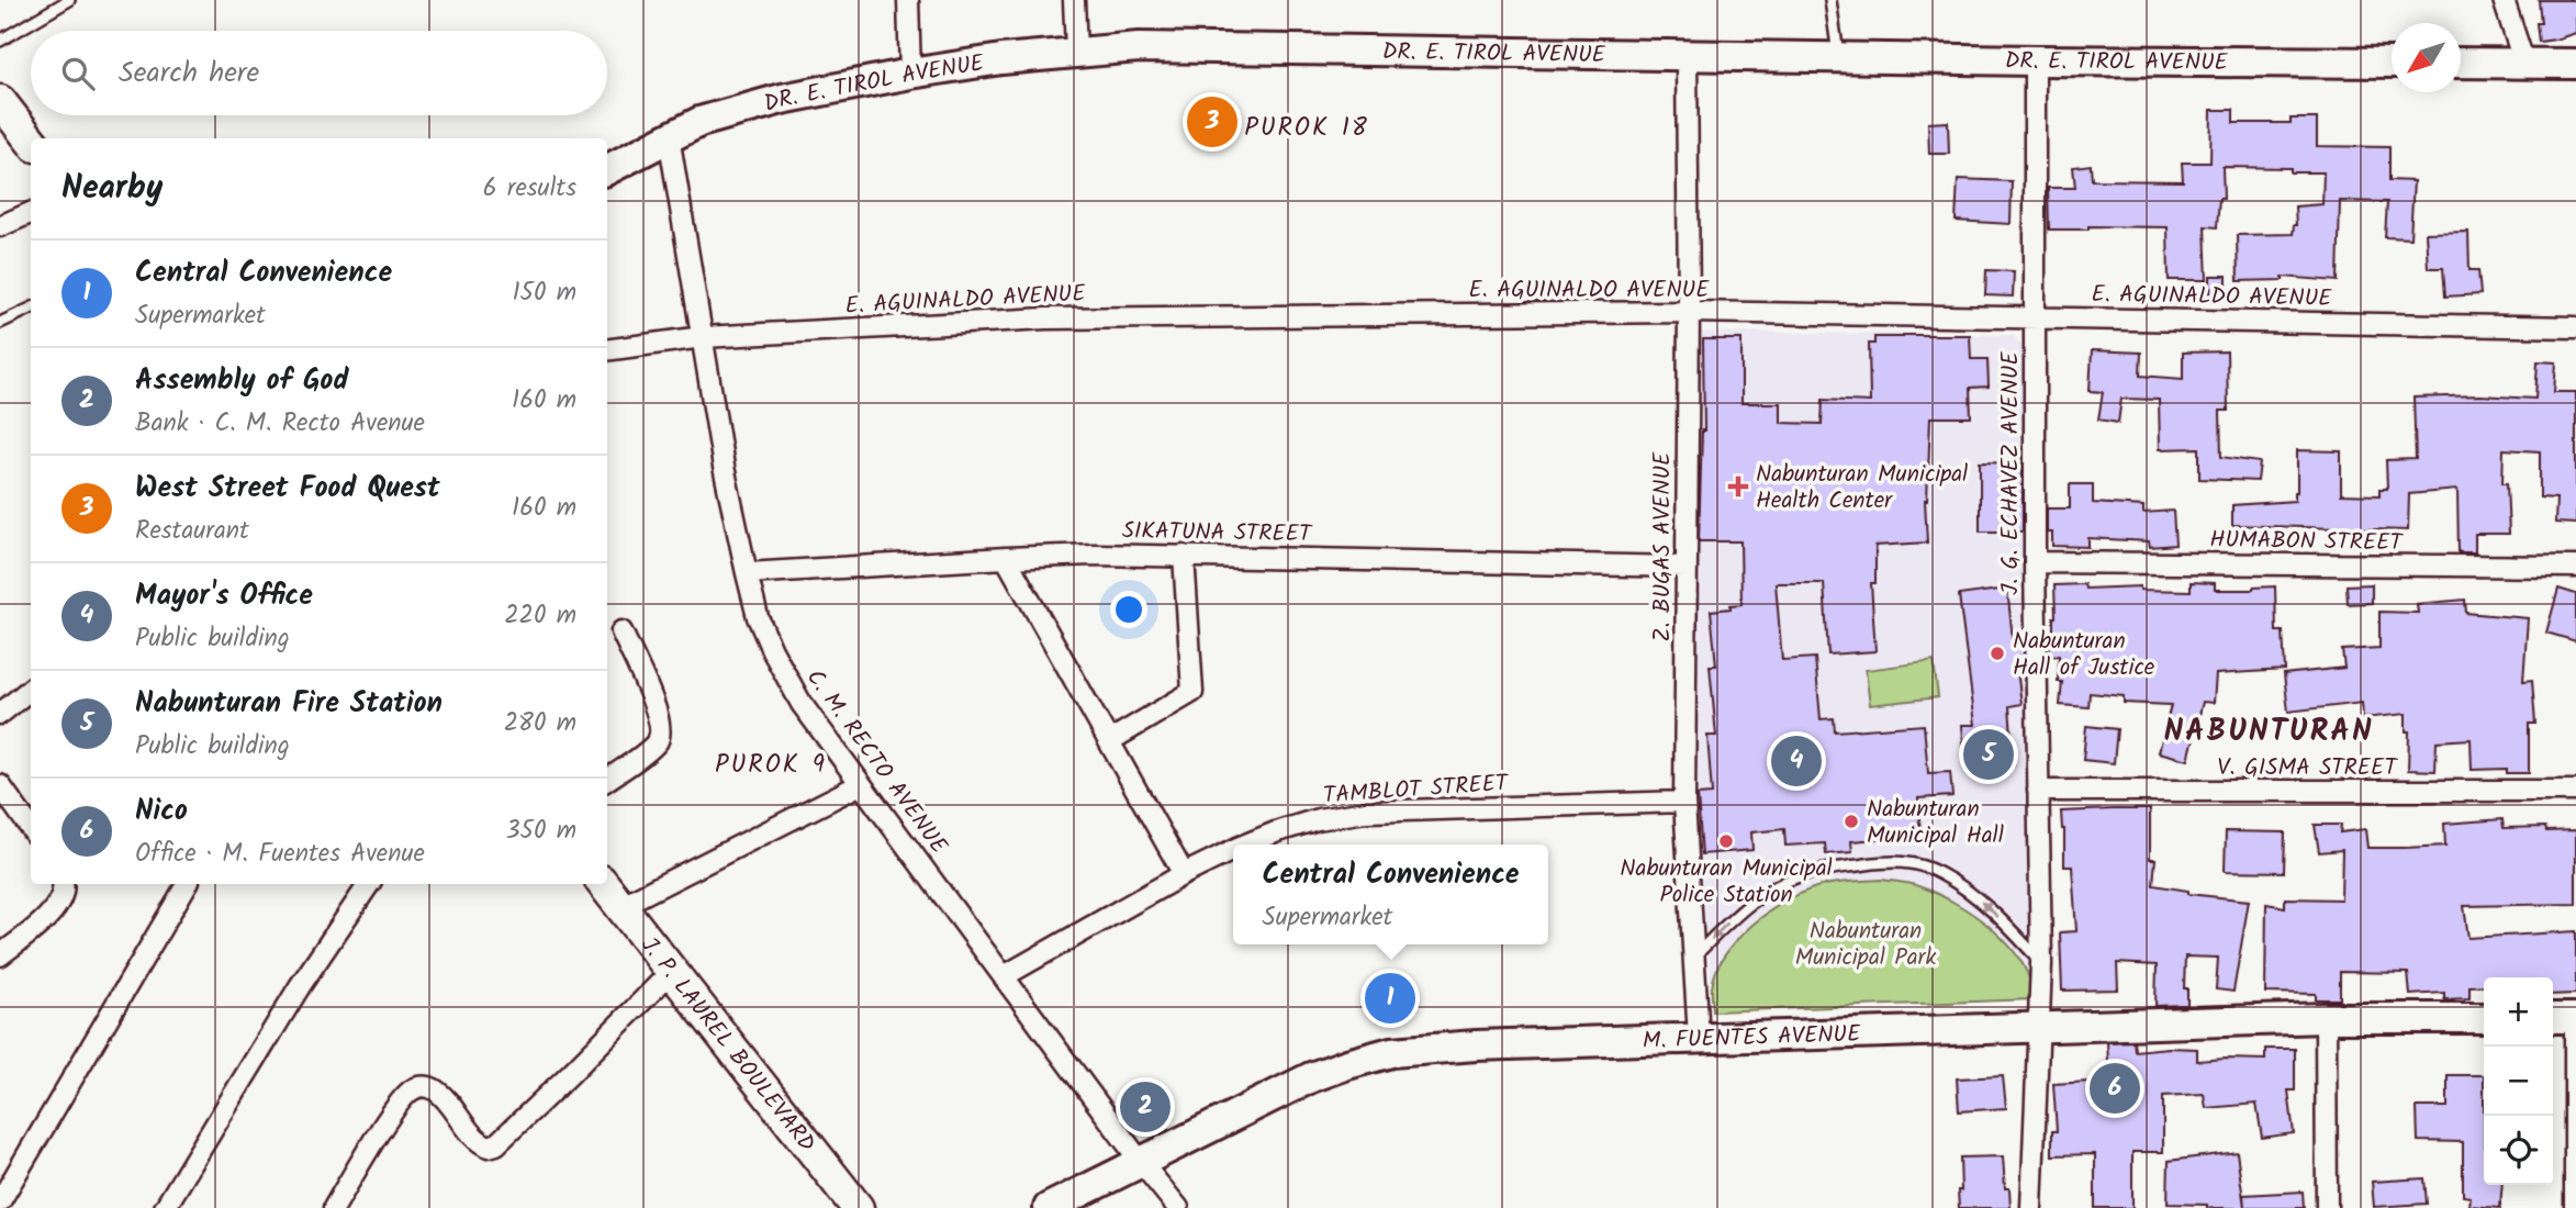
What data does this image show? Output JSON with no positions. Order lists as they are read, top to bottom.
{
  "streets": {
    "main road": ["DR. E. TIROL AVENUE", "M. FUENTES AVENUE", "J. P. LAUREL BOULEVARD"],
    "street": [
      "E. AGUINALDO AVENUE",
      "J. G. ECHAVEZ AVENUE",
      "SIKATUNA STREET",
      "HUMABON STREET",
      "Z. BUGAS AVENUE",
      "C. M. RECTO AVENUE",
      "V. GISMA STREET",
      "TAMBLOT STREET"
    ]
  },
  "crossings": [
    ["DR. E. TIROL AVENUE", "J. G. ECHAVEZ AVENUE"],
    ["DR. E. TIROL AVENUE", "Z. BUGAS AVENUE"],
    ["DR. E. TIROL AVENUE", "C. M. RECTO AVENUE"],
    ["E. AGUINALDO AVENUE", "J. G. ECHAVEZ AVENUE"],
    ["E. AGUINALDO AVENUE", "Z. BUGAS AVENUE"],
    ["E. AGUINALDO AVENUE", "C. M. RECTO AVENUE"],
    ["J. G. ECHAVEZ AVENUE", "HUMABON STREET"],
    ["J. G. ECHAVEZ AVENUE", "V. GISMA STREET"],
    ["J. G. ECHAVEZ AVENUE", "M. FUENTES AVENUE"],
    ["SIKATUNA STREET", "Z. BUGAS AVENUE"],
    ["SIKATUNA STREET", "C. M. RECTO AVENUE"],
    ["Z. BUGAS AVENUE", "TAMBLOT STREET"],
    ["Z. BUGAS AVENUE", "M. FUENTES AVENUE"],
    ["C. M. RECTO AVENUE", "TAMBLOT STREET"],
    ["C. M. RECTO AVENUE", "M. FUENTES AVENUE"]
  ],
  "districts": ["PUROK 18", "NABUNTURAN", "PUROK 9"],
  "parks": ["Nabunturan Municipal Park"],
  "places": {
    "health": ["Nabunturan Municipal Health Center"],
    "other": ["Nabunturan Hall of Justice", "Nabunturan Municipal Hall", "Nabunturan Municipal Police Station"]
  },
  "north": "bottom left",
  "page": {
    "search": "Search here",
    "pins": [
      "3",
      "5",
      "4",
      "1",
      "6",
      "2"
    ],
    "heading": ["Nearby", "6 results"],
    "list": [
      {
        "mark": "1",
        "name": "Central Convenience",
        "note": "Supermarket",
        "value": "150 m"
      },
      {
        "mark": "2",
        "name": "Assembly of God",
        "note": "Bank · C. M. Recto Avenue",
        "value": "160 m"
      },
      {
        "mark": "3",
        "name": "West Street Food Quest",
        "note": "Restaurant",
        "value": "160 m"
      },
      {
        "mark": "4",
        "name": "Mayor's Office",
        "note": "Public building",
        "value": "220 m"
      },
      {
        "mark": "5",
        "name": "Nabunturan Fire Station",
        "note": "Public building",
        "value": "280 m"
      },
      {
        "mark": "6",
        "name": "Nico",
        "note": "Office · M. Fuentes Avenue",
        "value": "350 m"
      }
    ],
    "popup": ["Central Convenience", "Supermarket"],
    "map_buttons": ["+", "−"]
  }
}
